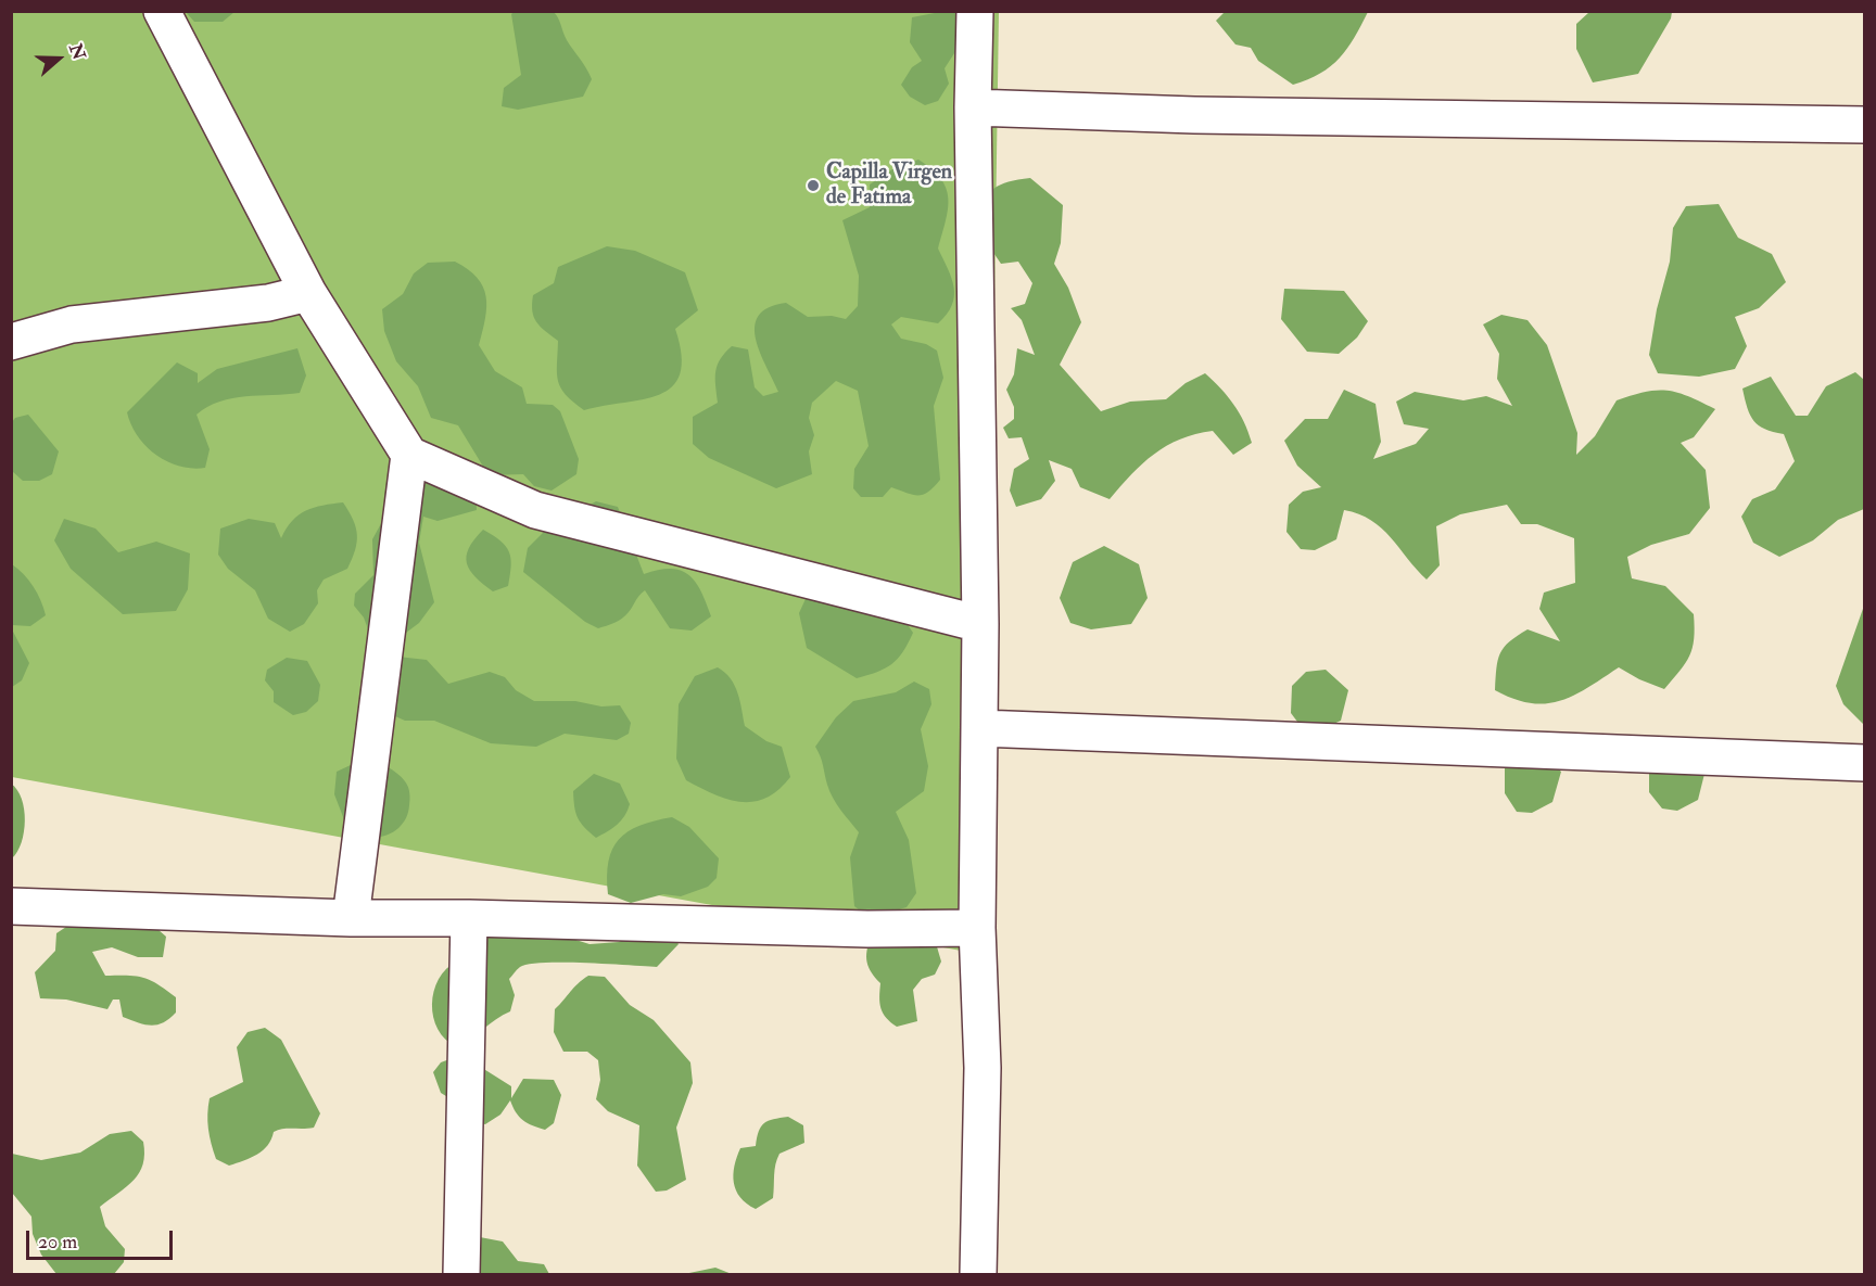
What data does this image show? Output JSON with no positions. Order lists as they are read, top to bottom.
{
  "places": ["Capilla Virgen de Fatima"],
  "scale_bar": "20 m",
  "north": "right"
}
